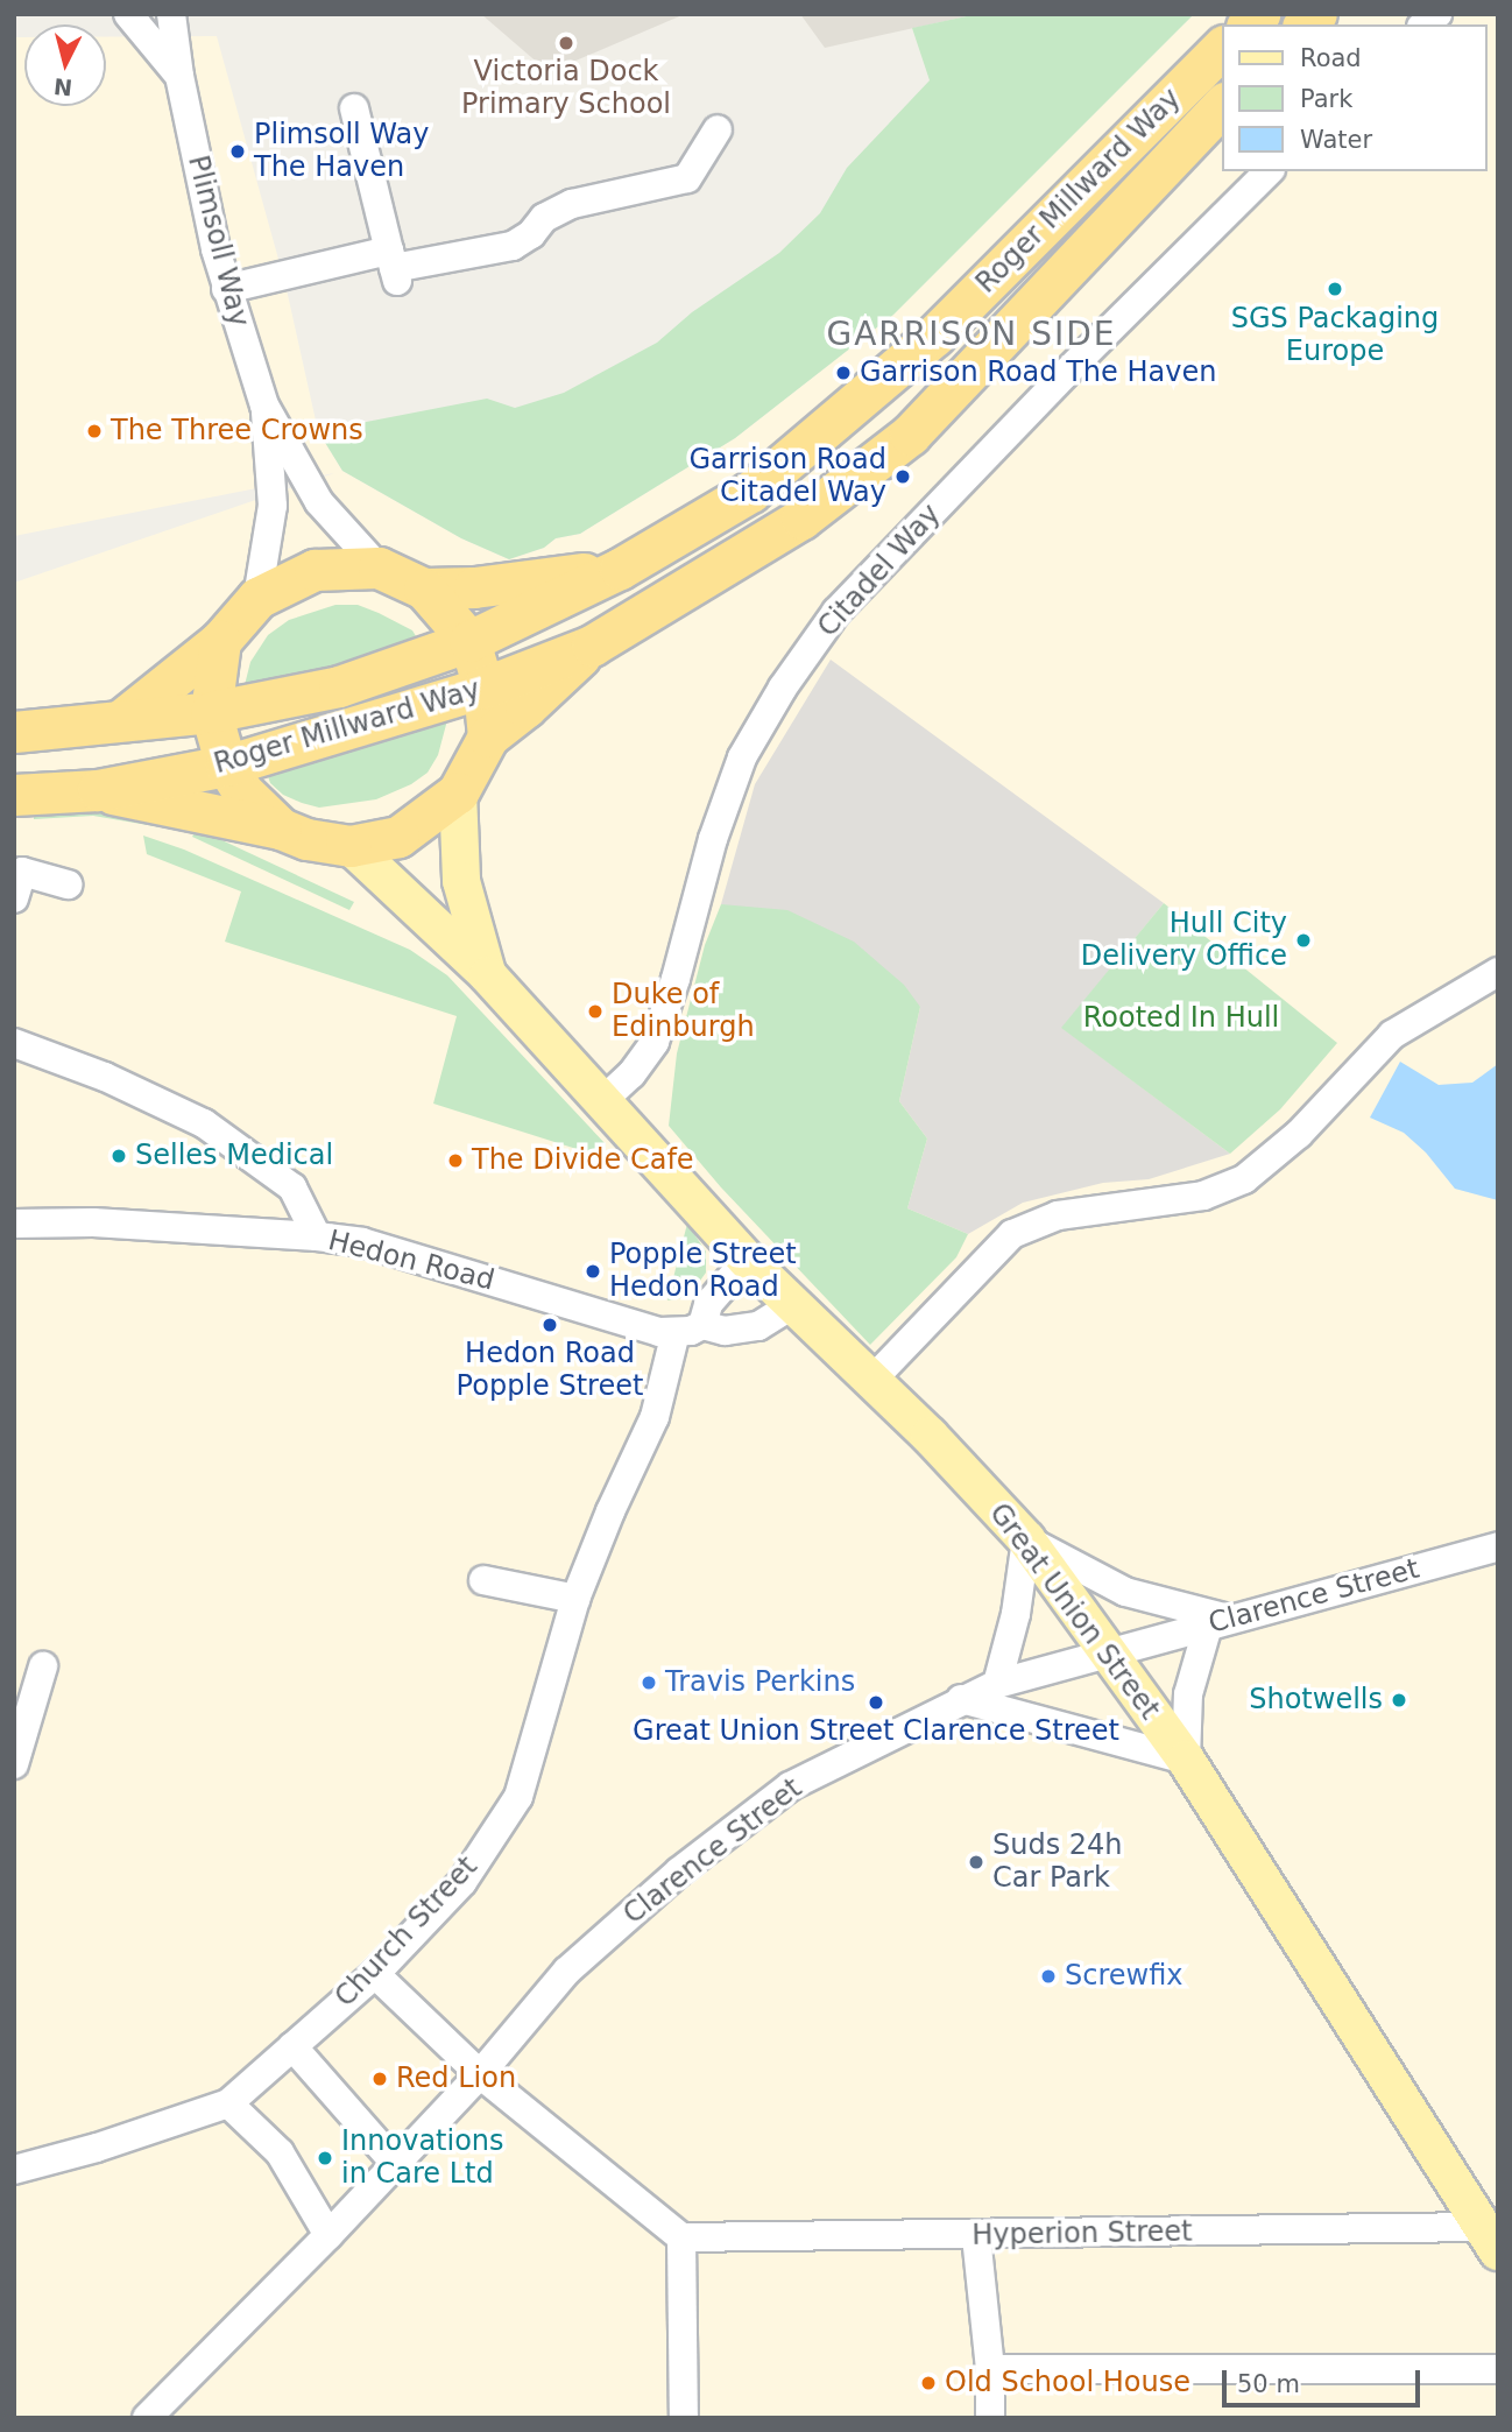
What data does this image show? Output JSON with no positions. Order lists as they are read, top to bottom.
{
  "streets": {
    "highway": ["Roger Millward Way"],
    "main road": ["Great Union Street"],
    "street": [
      "Plimsoll Way",
      "Citadel Way",
      "Hedon Road",
      "Clarence Street",
      "Church Street",
      "Hyperion Street"
    ]
  },
  "crossings": [
    ["Roger Millward Way", "Great Union Street"],
    ["Citadel Way", "Great Union Street"],
    ["Hedon Road", "Great Union Street"],
    ["Hedon Road", "Church Street"],
    ["Clarence Street", "Great Union Street"],
    ["Great Union Street", "Hyperion Street"]
  ],
  "districts": ["GARRISON SIDE"],
  "parks": ["Rooted In Hull"],
  "places": [
    "Victoria Dock Primary School",
    "Plimsoll Way The Haven",
    "SGS Packaging Europe",
    "Garrison Road The Haven",
    "The Three Crowns",
    "Garrison Road Citadel Way",
    "Hull City Delivery Office",
    "Duke of Edinburgh",
    "Selles Medical",
    "The Divide Cafe",
    "Popple Street Hedon Road",
    "Hedon Road Popple Street",
    "Travis Perkins",
    "Shotwells",
    "Great Union Street Clarence Street",
    "Suds 24h Car Park",
    "Screwfix",
    "Red Lion",
    "Innovations in Care Ltd",
    "Old School House"
  ],
  "legend": ["Road", "Park", "Water"],
  "scale_bar": "50 m",
  "north": "bottom"
}
